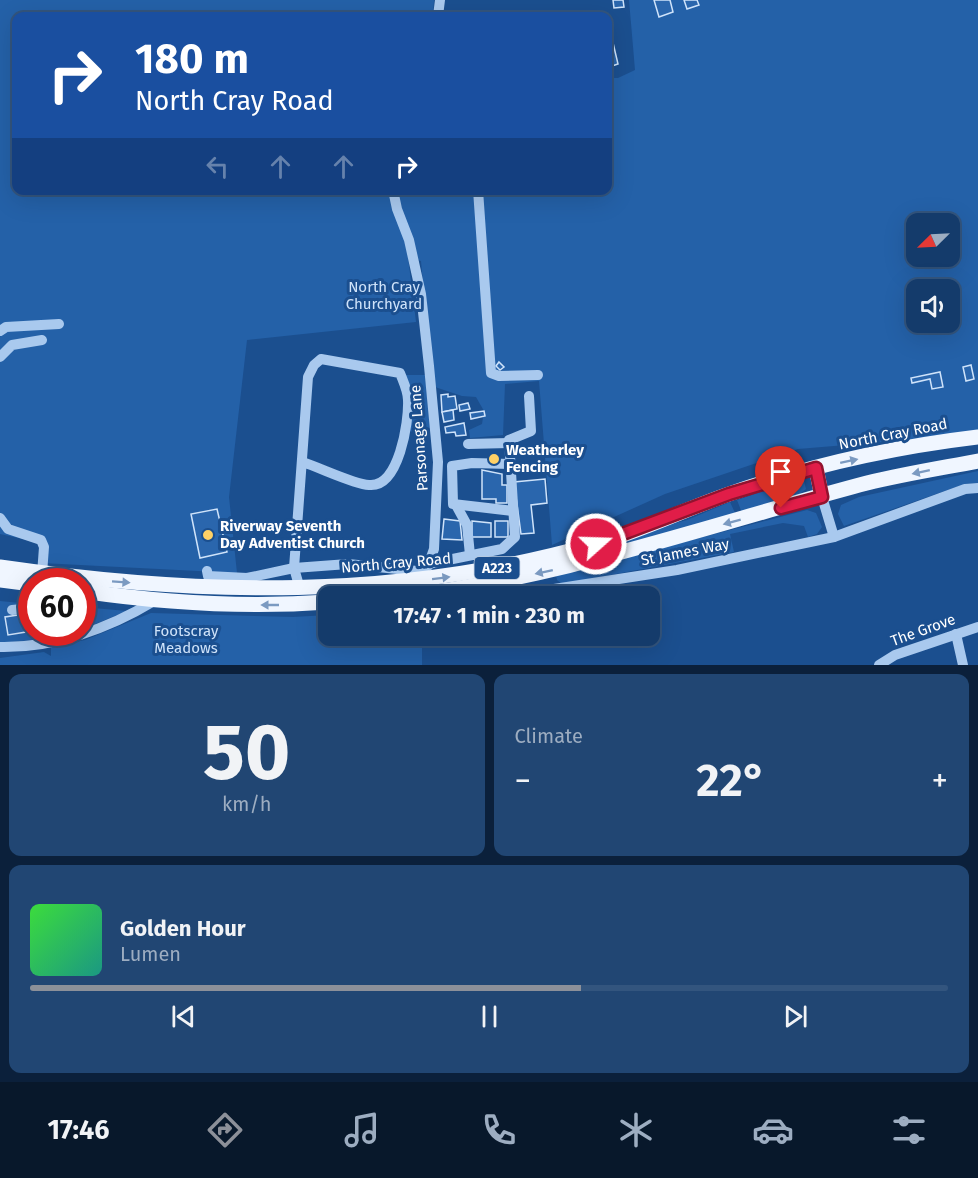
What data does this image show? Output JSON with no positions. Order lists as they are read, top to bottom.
{
  "streets": {
    "main road": ["North Cray Road", "A223"],
    "street": ["Parsonage Lane", "St James Way", "The Grove"]
  },
  "parks": ["North Cray Churchyard", "Footscray Meadows"],
  "places": ["Weatherley Fencing", "Riverway Seventh Day Adventist Church"],
  "north": "bottom left",
  "page": {
    "turn": ["180 m", "North Cray Road"],
    "limit": "60",
    "trip": "17:47 · 1 min · 230 m",
    "tile": [
      ["50", "km/h"],
      "Climate"
    ],
    "heat": ["−", "22°", "+"],
    "song": ["Golden Hour", "Lumen"],
    "tabs": "17:46"
  }
}
